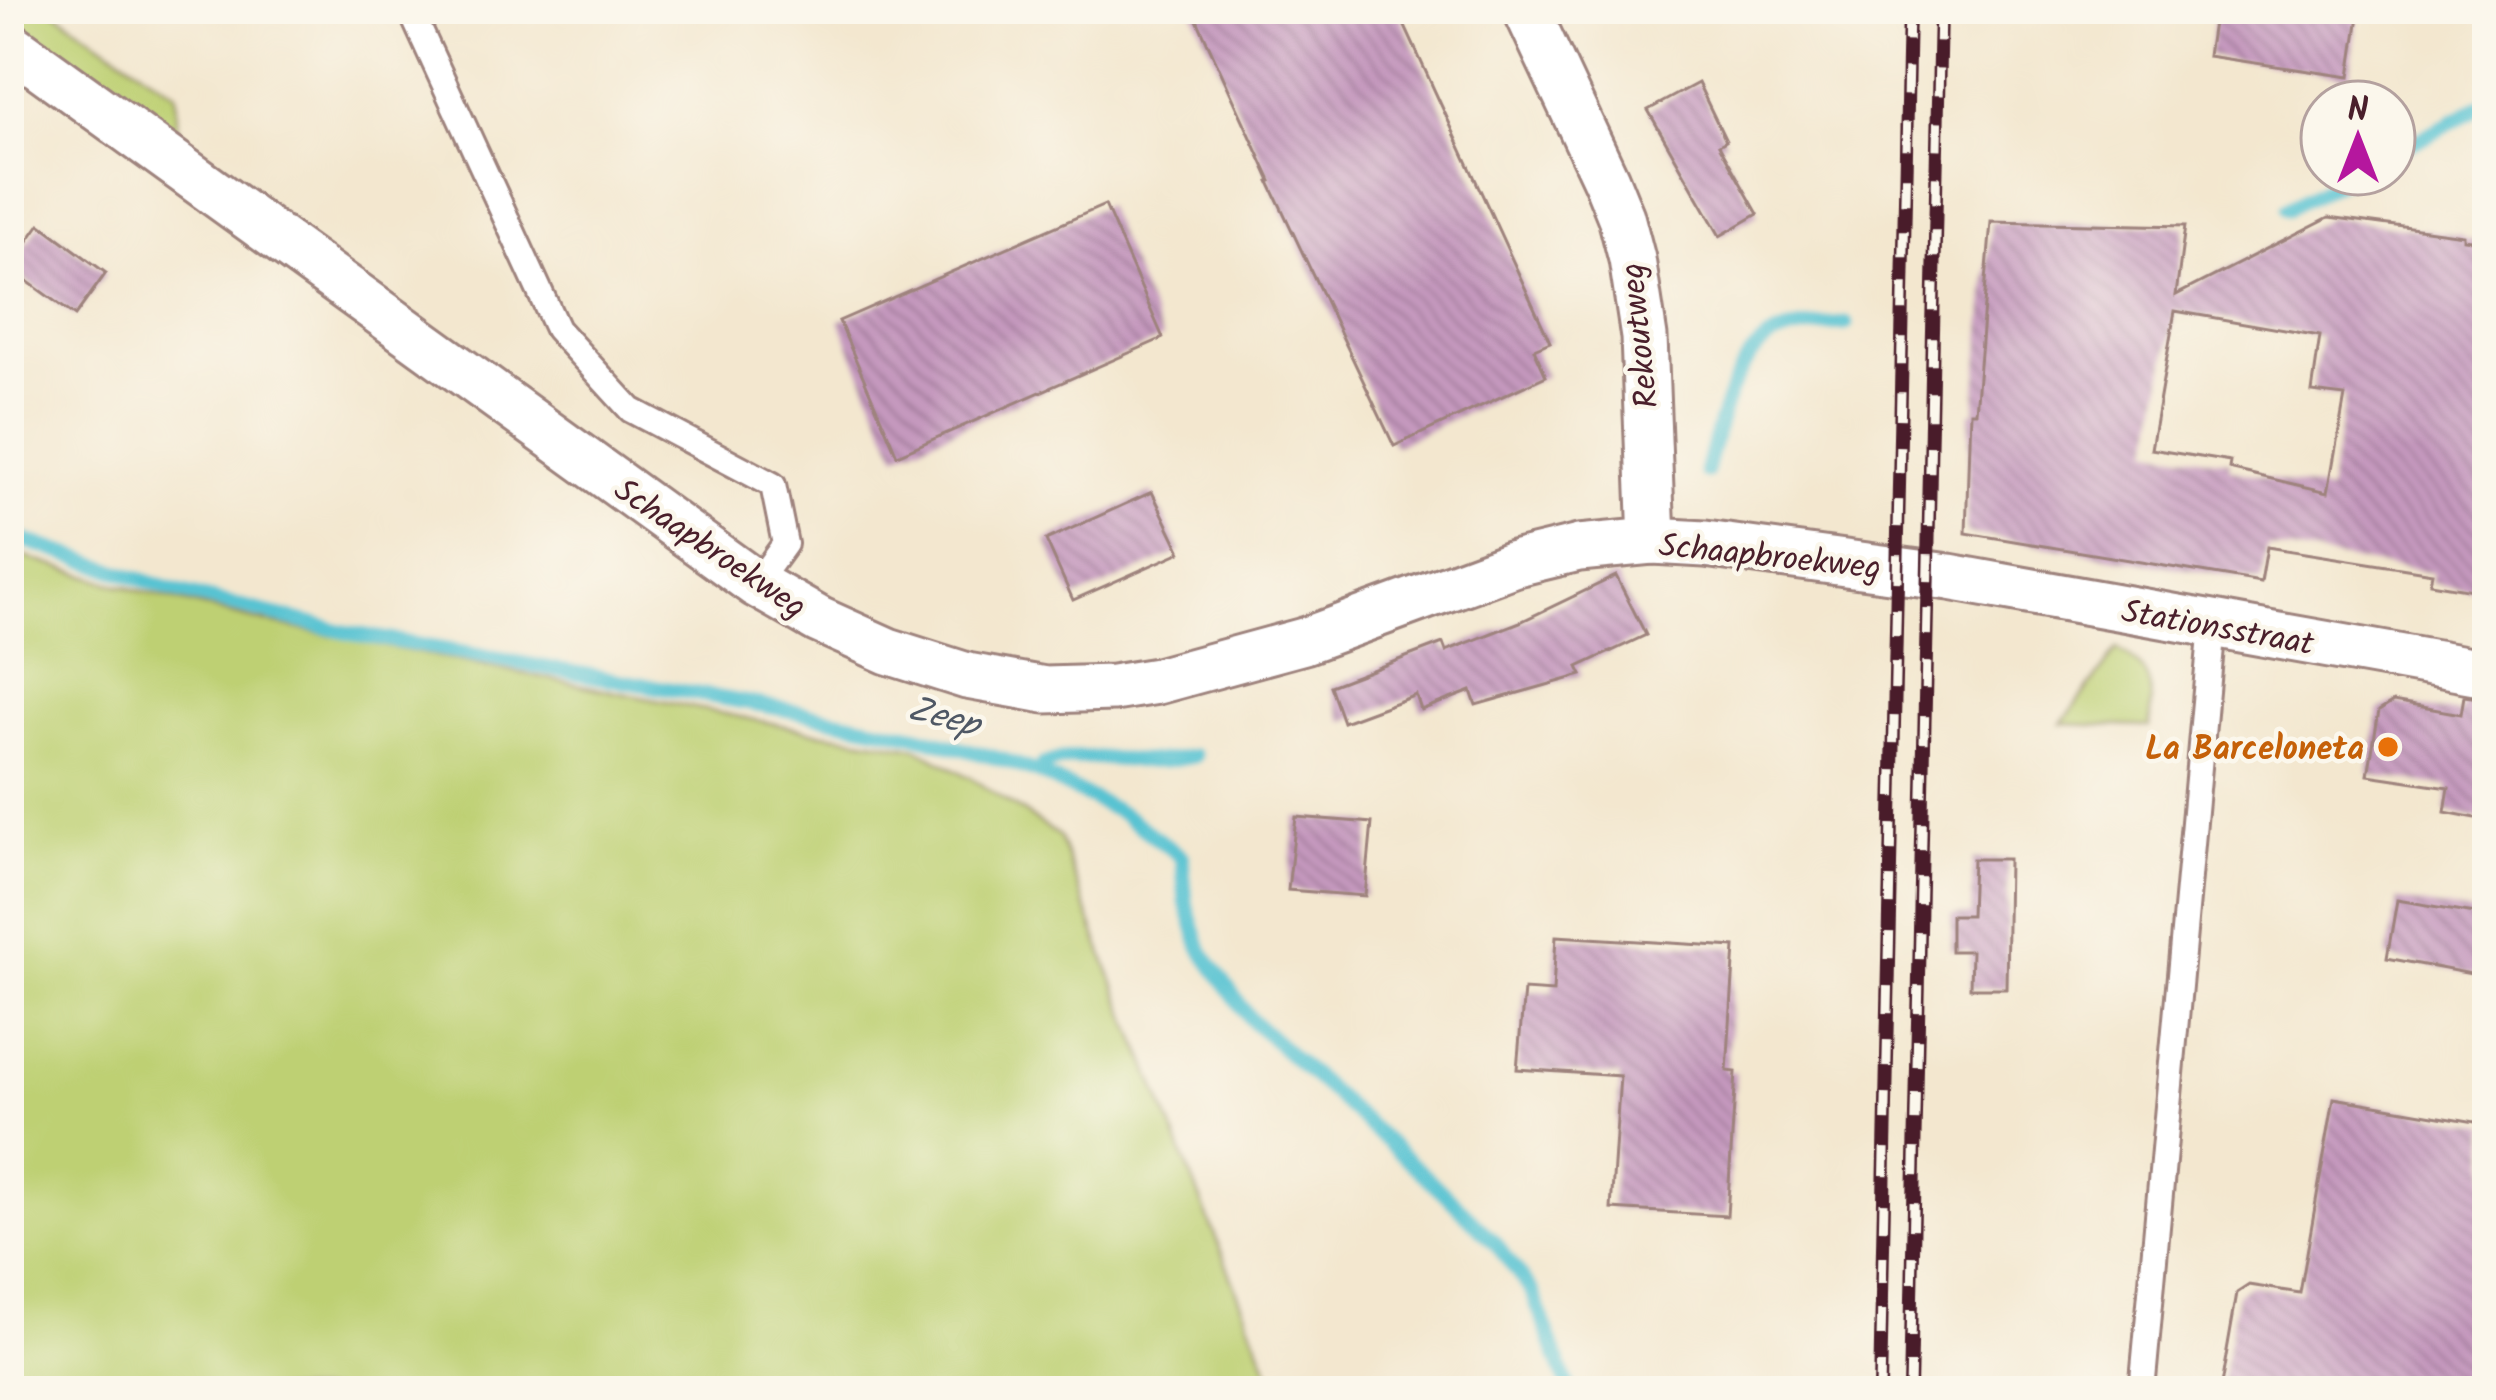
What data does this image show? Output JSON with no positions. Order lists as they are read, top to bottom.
{
  "streets": {
    "street": ["Rekoutweg", "Schaapbroekweg", "Stationsstraat"]
  },
  "crossings": [
    ["Rekoutweg", "Schaapbroekweg"],
    ["Schaapbroekweg", "Stationsstraat"]
  ],
  "water": ["Zeep"],
  "places": ["La Barceloneta"],
  "north": "top"
}
